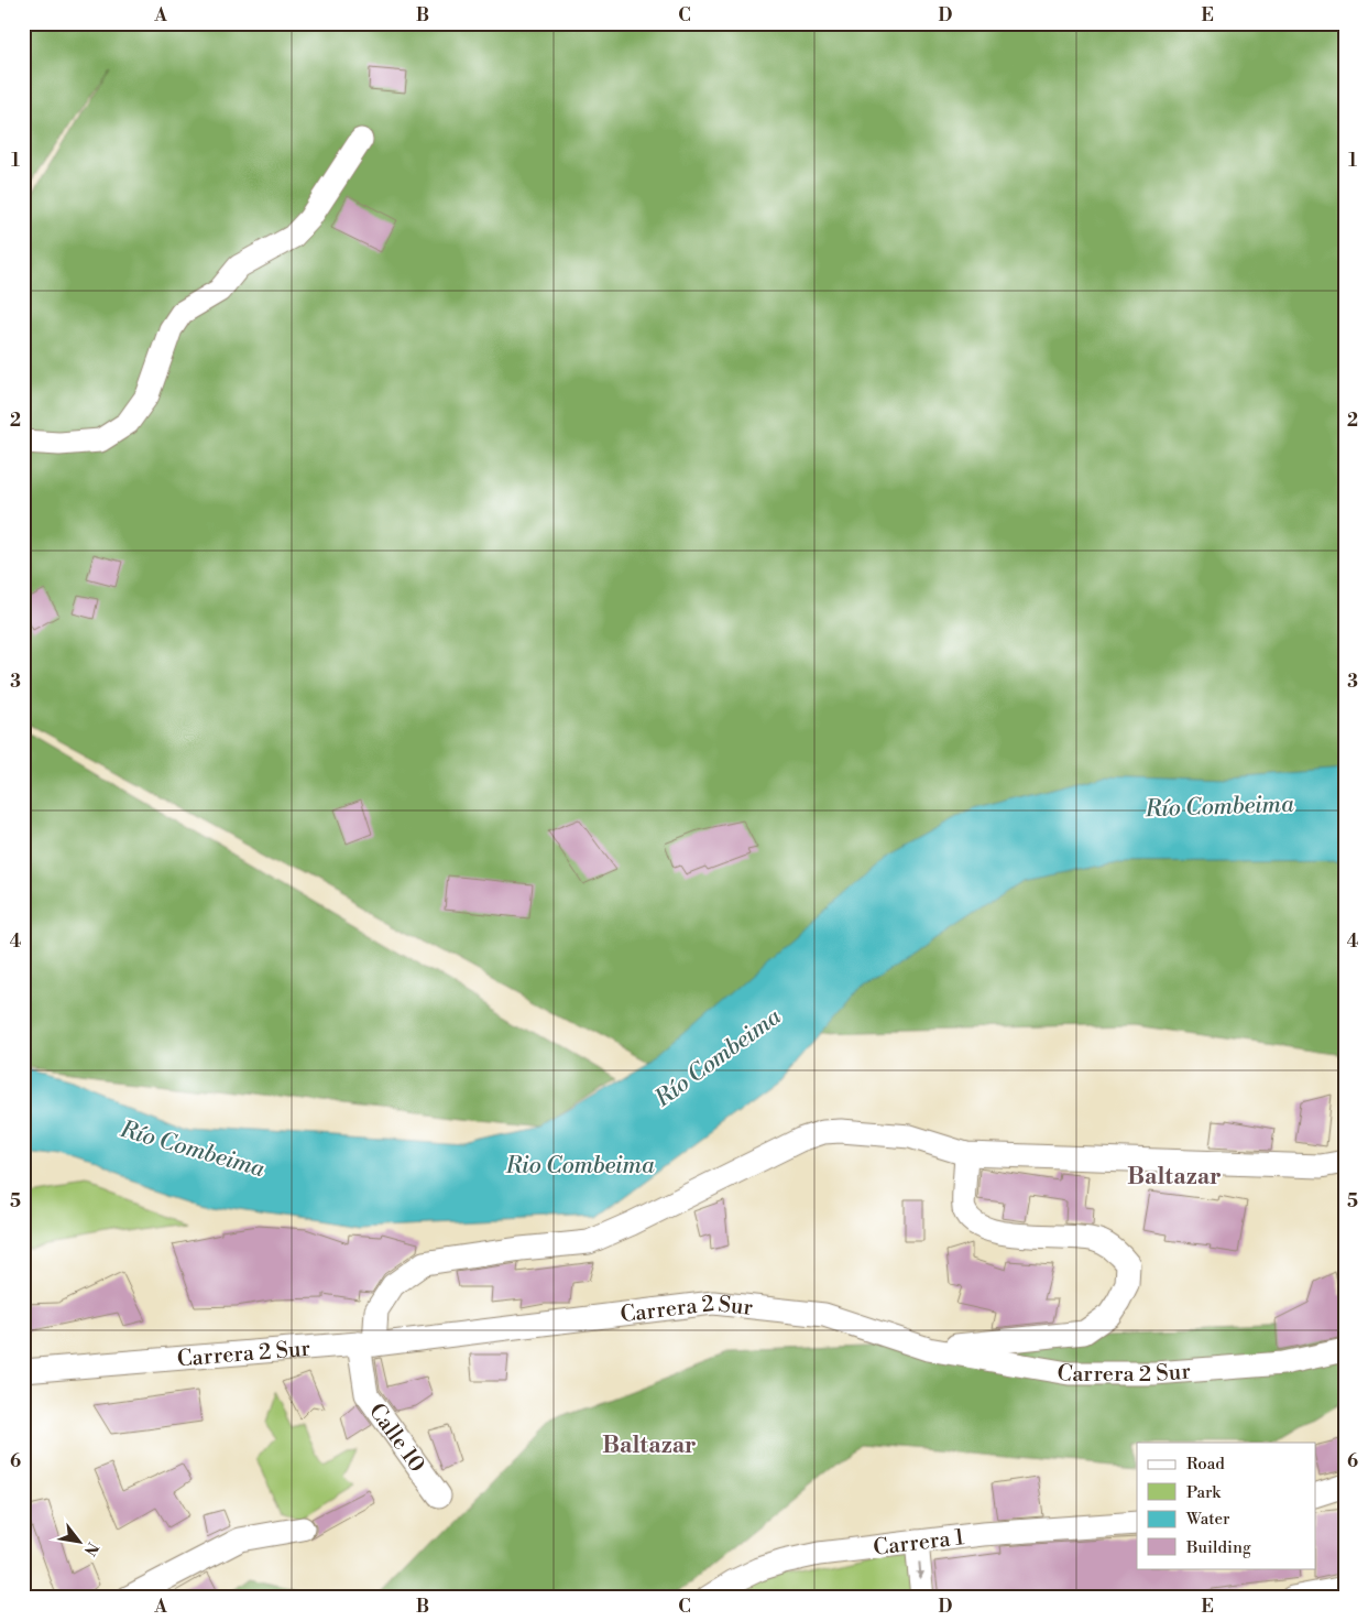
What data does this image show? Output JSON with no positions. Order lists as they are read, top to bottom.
{
  "streets": {
    "street": ["Carrera 2 Sur", "Calle 10", "Carrera 1"]
  },
  "crossings": [
    ["Carrera 2 Sur", "Calle 10"]
  ],
  "districts": ["Baltazar", "Baltazar"],
  "water": ["Río Combeima", "Rio Combeima"],
  "legend": [
    "Road",
    "Park",
    "Water",
    "Building"
  ],
  "north": "bottom right",
  "grid": {
    "columns": [
      "A",
      "B",
      "C",
      "D",
      "E"
    ],
    "rows": [
      "1",
      "2",
      "3",
      "4",
      "5",
      "6"
    ]
  }
}
